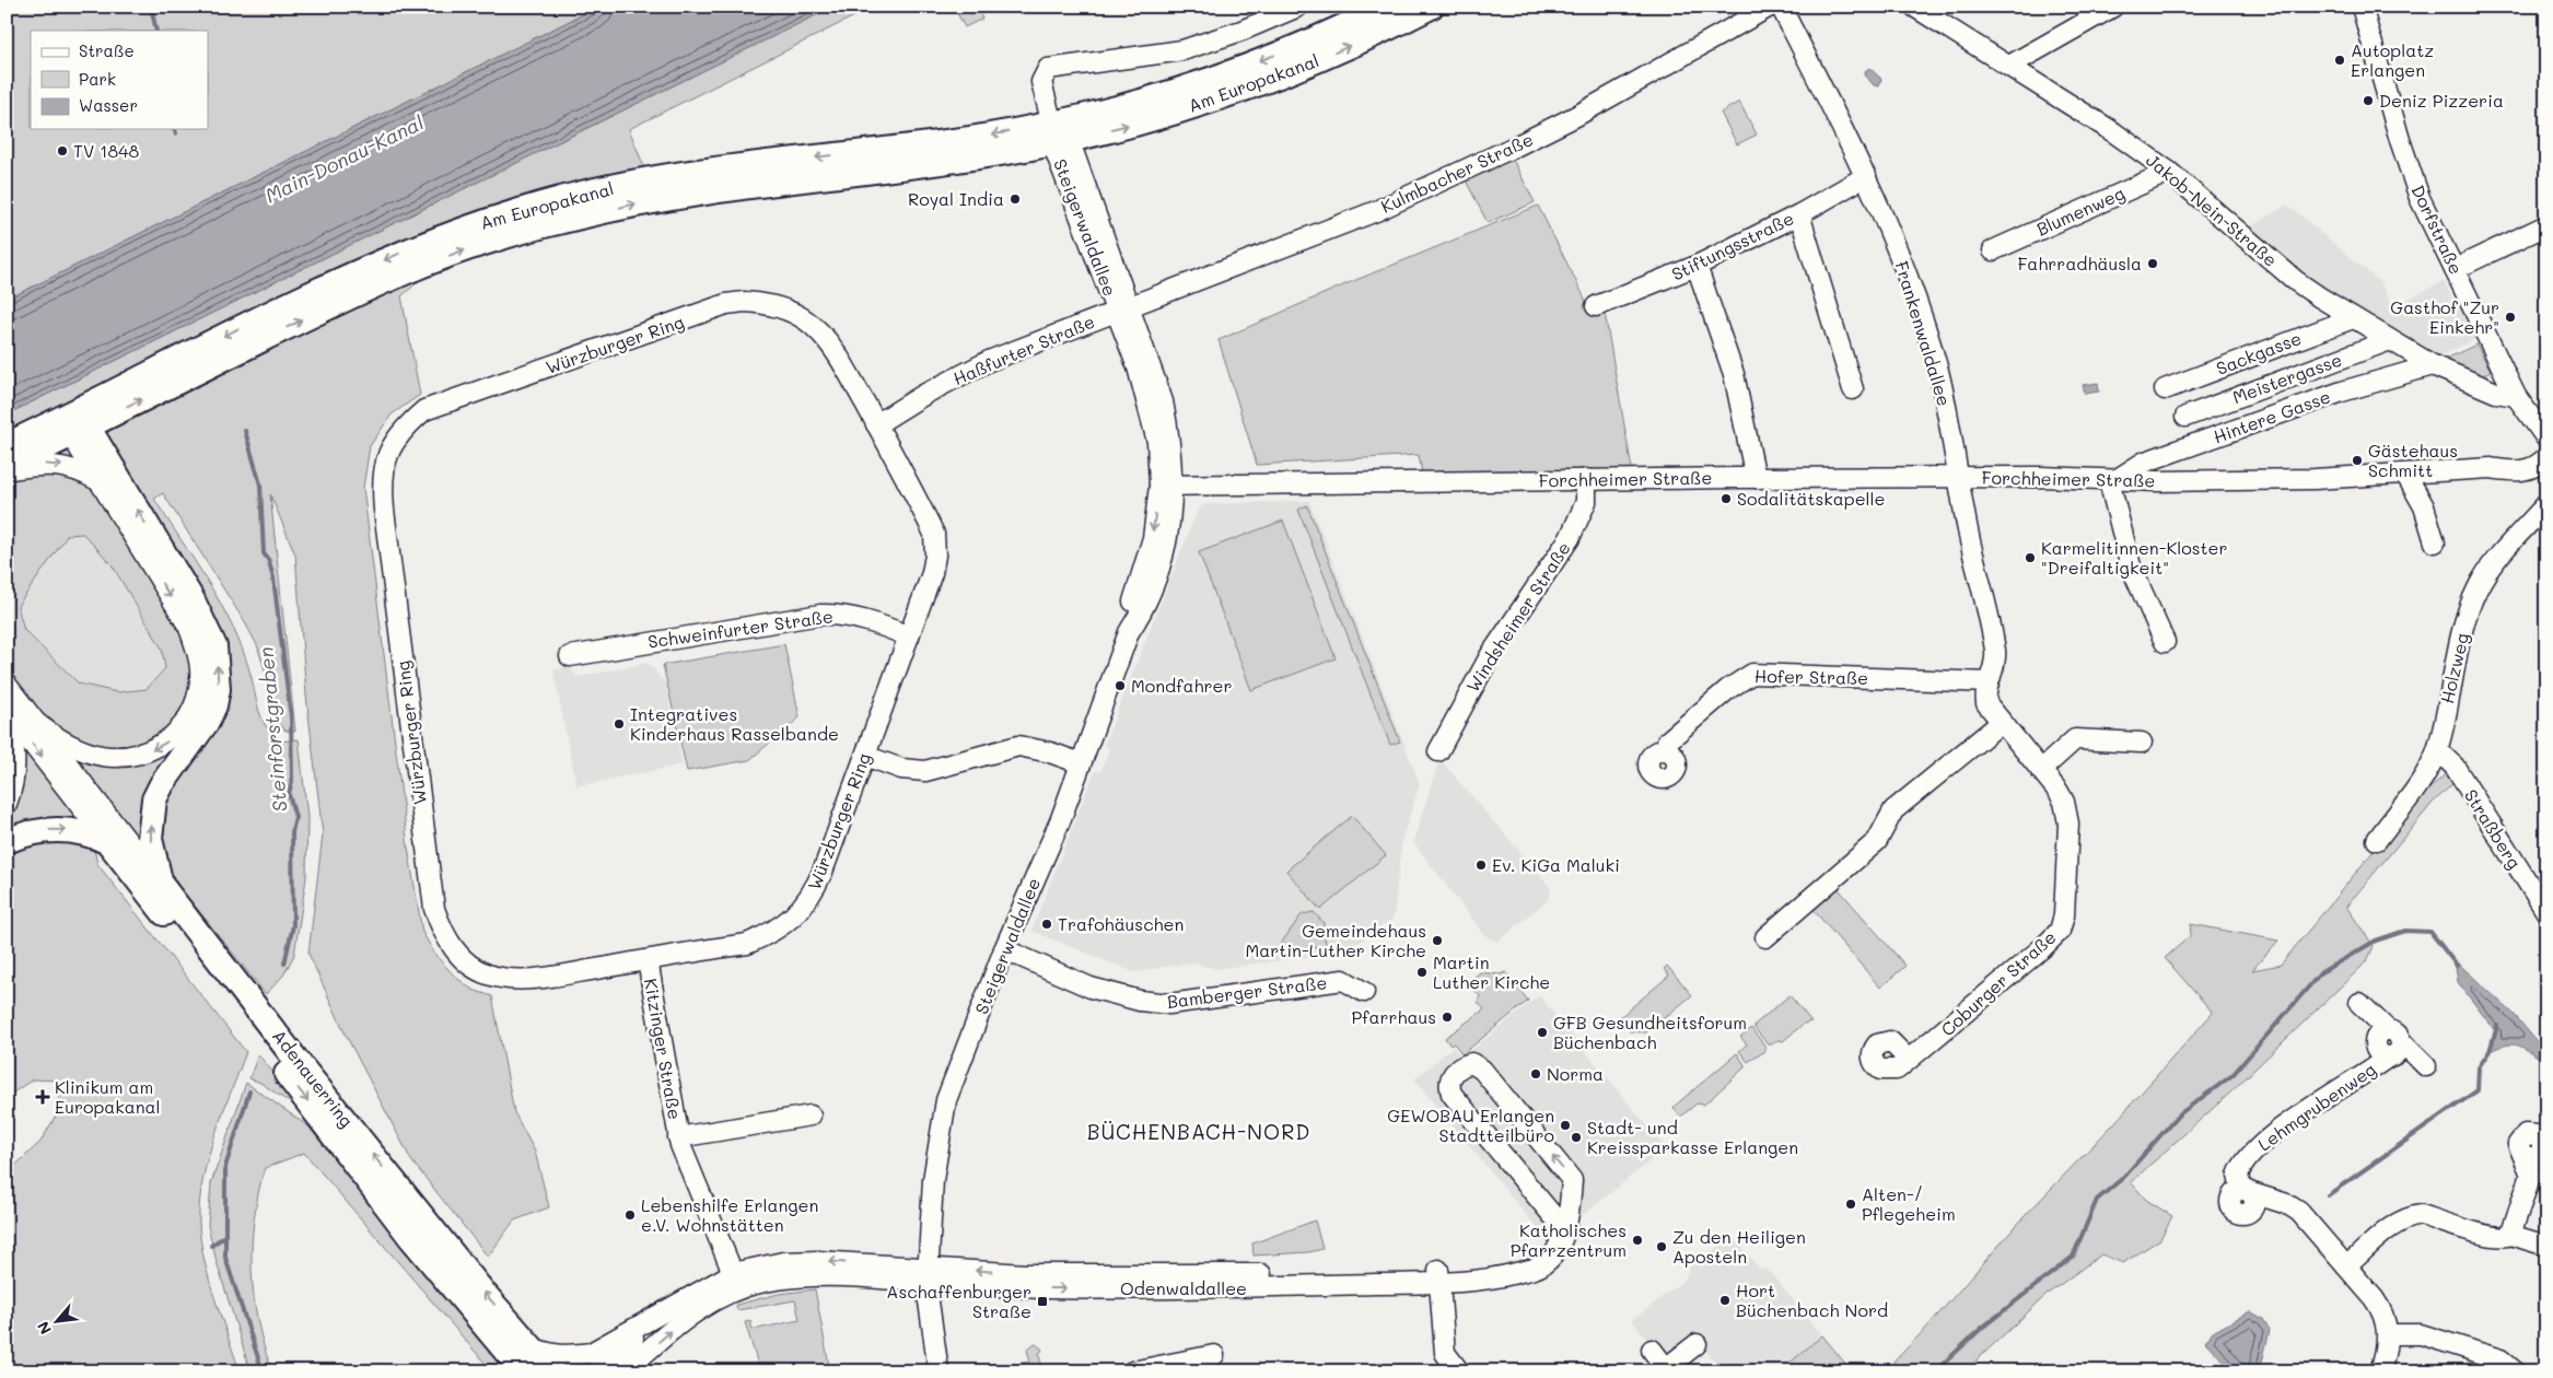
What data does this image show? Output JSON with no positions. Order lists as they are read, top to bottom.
{
  "streets": {
    "main road": ["Am Europakanal", "Adenauerring"],
    "street": [
      "Kulmbacher Straße",
      "Jakob-Nein-Straße",
      "Blumenweg",
      "Steigerwaldallee",
      "Dorfstraße",
      "Stiftungsstraße",
      "Frankenwaldallee",
      "Würzburger Ring",
      "Haßfurter Straße",
      "Sackgasse",
      "Meistergasse",
      "Hintere Gasse",
      "Forchheimer Straße",
      "Windsheimer Straße",
      "Schweinfurter Straße",
      "Holzweg",
      "Hofer Straße",
      "Straßberg",
      "Coburger Straße",
      "Bamberger Straße",
      "Kitzinger Straße",
      "Lehmgrubenweg",
      "Odenwaldallee"
    ]
  },
  "crossings": [
    ["Am Europakanal", "Steigerwaldallee"],
    ["Kulmbacher Straße", "Steigerwaldallee"],
    ["Kulmbacher Straße", "Haßfurter Straße"],
    ["Jakob-Nein-Straße", "Blumenweg"],
    ["Jakob-Nein-Straße", "Dorfstraße"],
    ["Jakob-Nein-Straße", "Sackgasse"],
    ["Jakob-Nein-Straße", "Meistergasse"],
    ["Jakob-Nein-Straße", "Hintere Gasse"],
    ["Steigerwaldallee", "Haßfurter Straße"],
    ["Steigerwaldallee", "Forchheimer Straße"],
    ["Steigerwaldallee", "Bamberger Straße"],
    ["Steigerwaldallee", "Odenwaldallee"],
    ["Stiftungsstraße", "Frankenwaldallee"],
    ["Frankenwaldallee", "Forchheimer Straße"],
    ["Frankenwaldallee", "Hofer Straße"],
    ["Frankenwaldallee", "Coburger Straße"],
    ["Würzburger Ring", "Haßfurter Straße"],
    ["Würzburger Ring", "Schweinfurter Straße"],
    ["Würzburger Ring", "Kitzinger Straße"],
    ["Hintere Gasse", "Forchheimer Straße"],
    ["Forchheimer Straße", "Windsheimer Straße"],
    ["Holzweg", "Straßberg"],
    ["Hofer Straße", "Coburger Straße"],
    ["Kitzinger Straße", "Odenwaldallee"],
    ["Adenauerring", "Odenwaldallee"]
  ],
  "districts": ["BÜCHENBACH-NORD"],
  "water": ["Main-Donau-Kanal", "Steinforstgraben"],
  "places": {
    "other": [
      "Autoplatz Erlangen",
      "Deniz Pizzeria",
      "TV 1848",
      "Royal India",
      "Fahrradhäusla",
      "Gasthof \"Zur Einkehr\"",
      "Gästehaus Schmitt",
      "Sodalitätskapelle",
      "Karmelitinnen-Kloster \"Dreifaltigkeit\"",
      "Mondfahrer",
      "Integratives Kinderhaus Rasselbande",
      "Ev. KiGa Maluki",
      "Trafohäuschen",
      "Gemeindehaus Martin-Luther Kirche",
      "Martin Luther Kirche",
      "Pfarrhaus",
      "GFB Gesundheitsforum Büchenbach",
      "Norma",
      "GEWOBAU Erlangen Stadtteilbüro",
      "Stadt- und Kreissparkasse Erlangen",
      "Alten-/ Pflegeheim",
      "Lebenshilfe Erlangen e.V. Wohnstätten",
      "Katholisches Pfarrzentrum",
      "Zu den Heiligen Aposteln",
      "Hort Büchenbach Nord"
    ],
    "health": ["Klinikum am Europakanal"],
    "transit": ["Aschaffenburger Straße"]
  },
  "legend": ["Straße", "Park", "Wasser"],
  "north": "bottom left"
}
